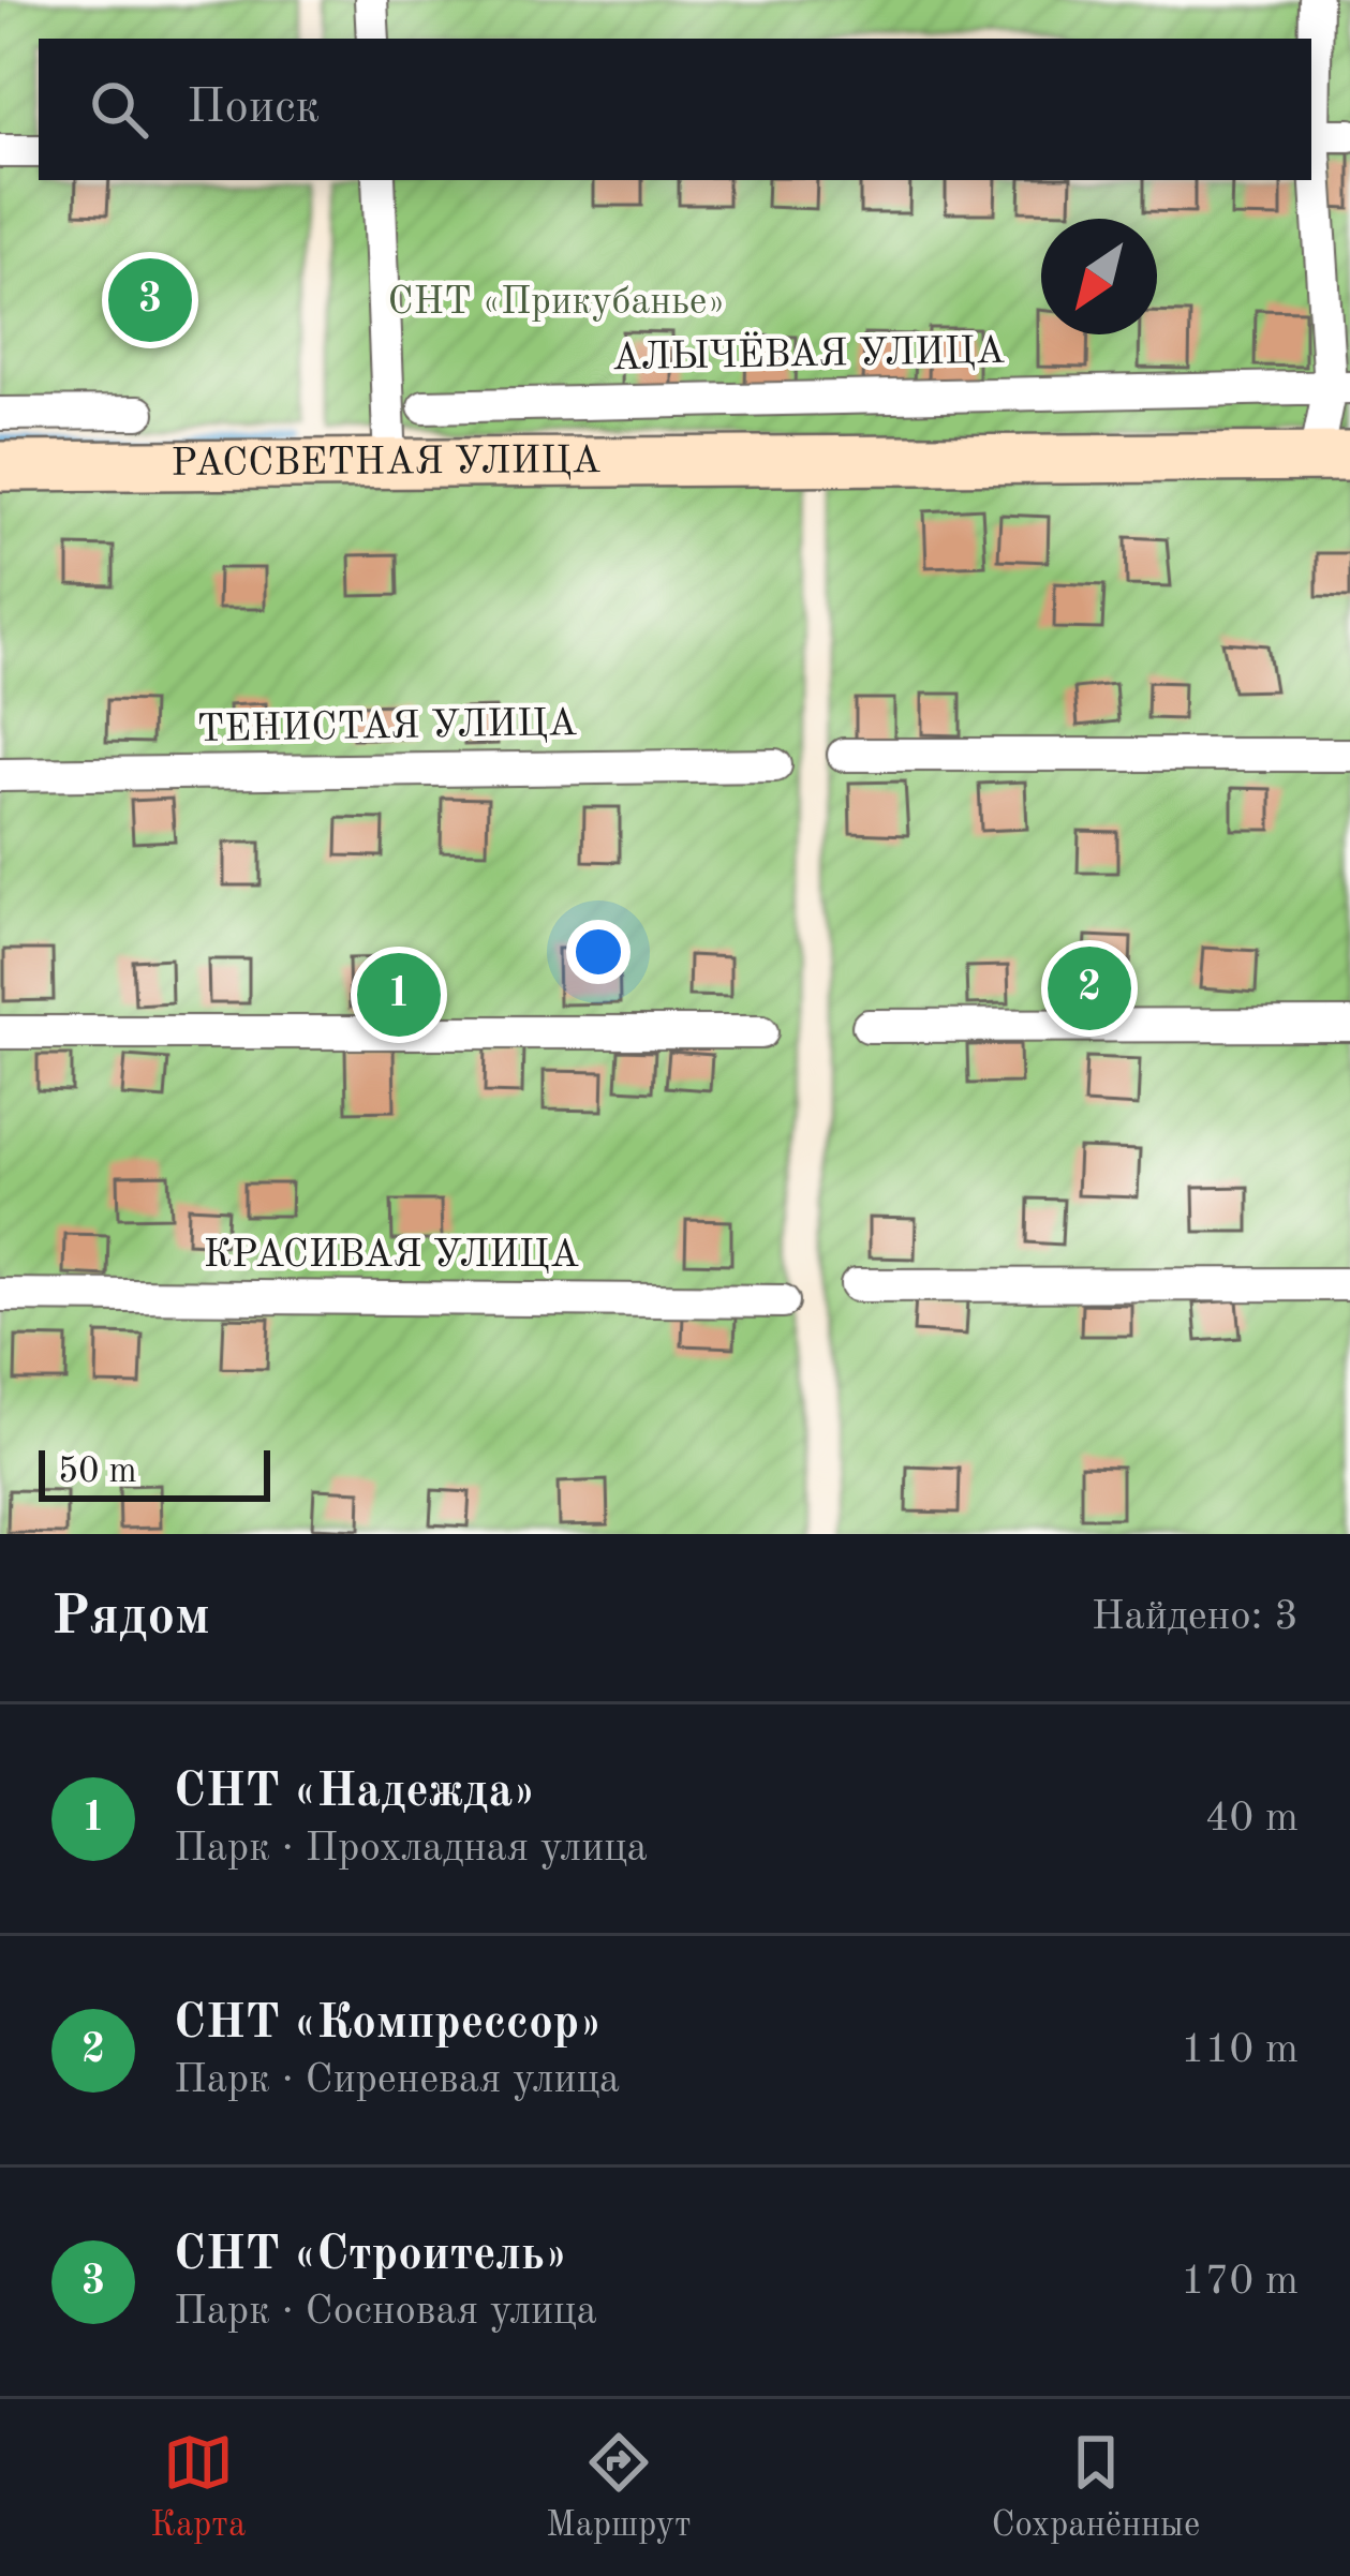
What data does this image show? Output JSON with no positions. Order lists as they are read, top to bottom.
{
  "streets": {
    "street": [
      "АЛЫЧЁВАЯ УЛИЦА",
      "РАССВЕТНАЯ УЛИЦА",
      "ТЕНИСТАЯ УЛИЦА",
      "КРАСИВАЯ УЛИЦА"
    ]
  },
  "parks": ["СНТ «Прикубанье»"],
  "scale_bar": "50 m",
  "north": "bottom left",
  "page": {
    "search": "Поиск",
    "pins": ["3", "2", "1"],
    "scale": "50 m",
    "heading": ["Рядом", "Найдено: 3"],
    "list": [
      {
        "mark": "1",
        "name": "СНТ «Надежда»",
        "note": "Парк · Прохладная улица",
        "value": "40 m"
      },
      {
        "mark": "2",
        "name": "СНТ «Компрессор»",
        "note": "Парк · Сиреневая улица",
        "value": "110 m"
      },
      {
        "mark": "3",
        "name": "СНТ «Строитель»",
        "note": "Парк · Сосновая улица",
        "value": "170 m"
      }
    ],
    "nav": ["Карта", "Маршрут", "Сохранённые"]
  }
}
